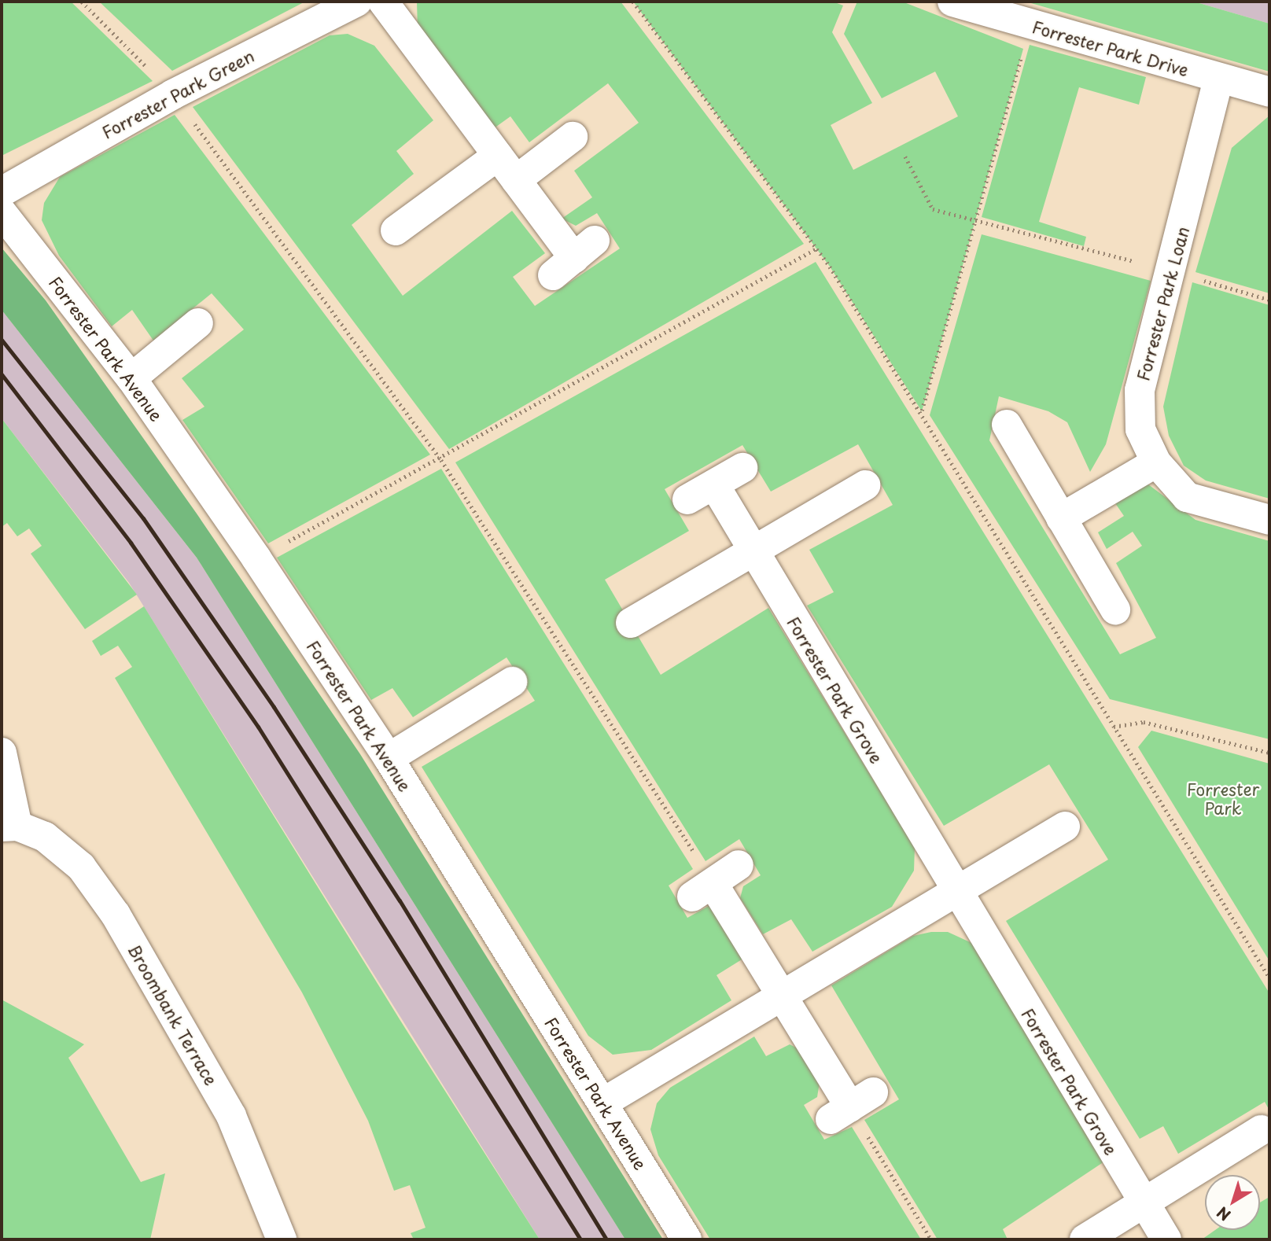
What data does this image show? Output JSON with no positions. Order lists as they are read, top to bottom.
{
  "streets": {
    "street": [
      "Forrester Park Drive",
      "Forrester Park Green",
      "Forrester Park Loan",
      "Forrester Park Avenue",
      "Forrester Park Grove",
      "Broombank Terrace"
    ]
  },
  "crossings": [
    ["Forrester Park Drive", "Forrester Park Loan"]
  ],
  "parks": ["Forrester Park"],
  "north": "bottom left"
}
